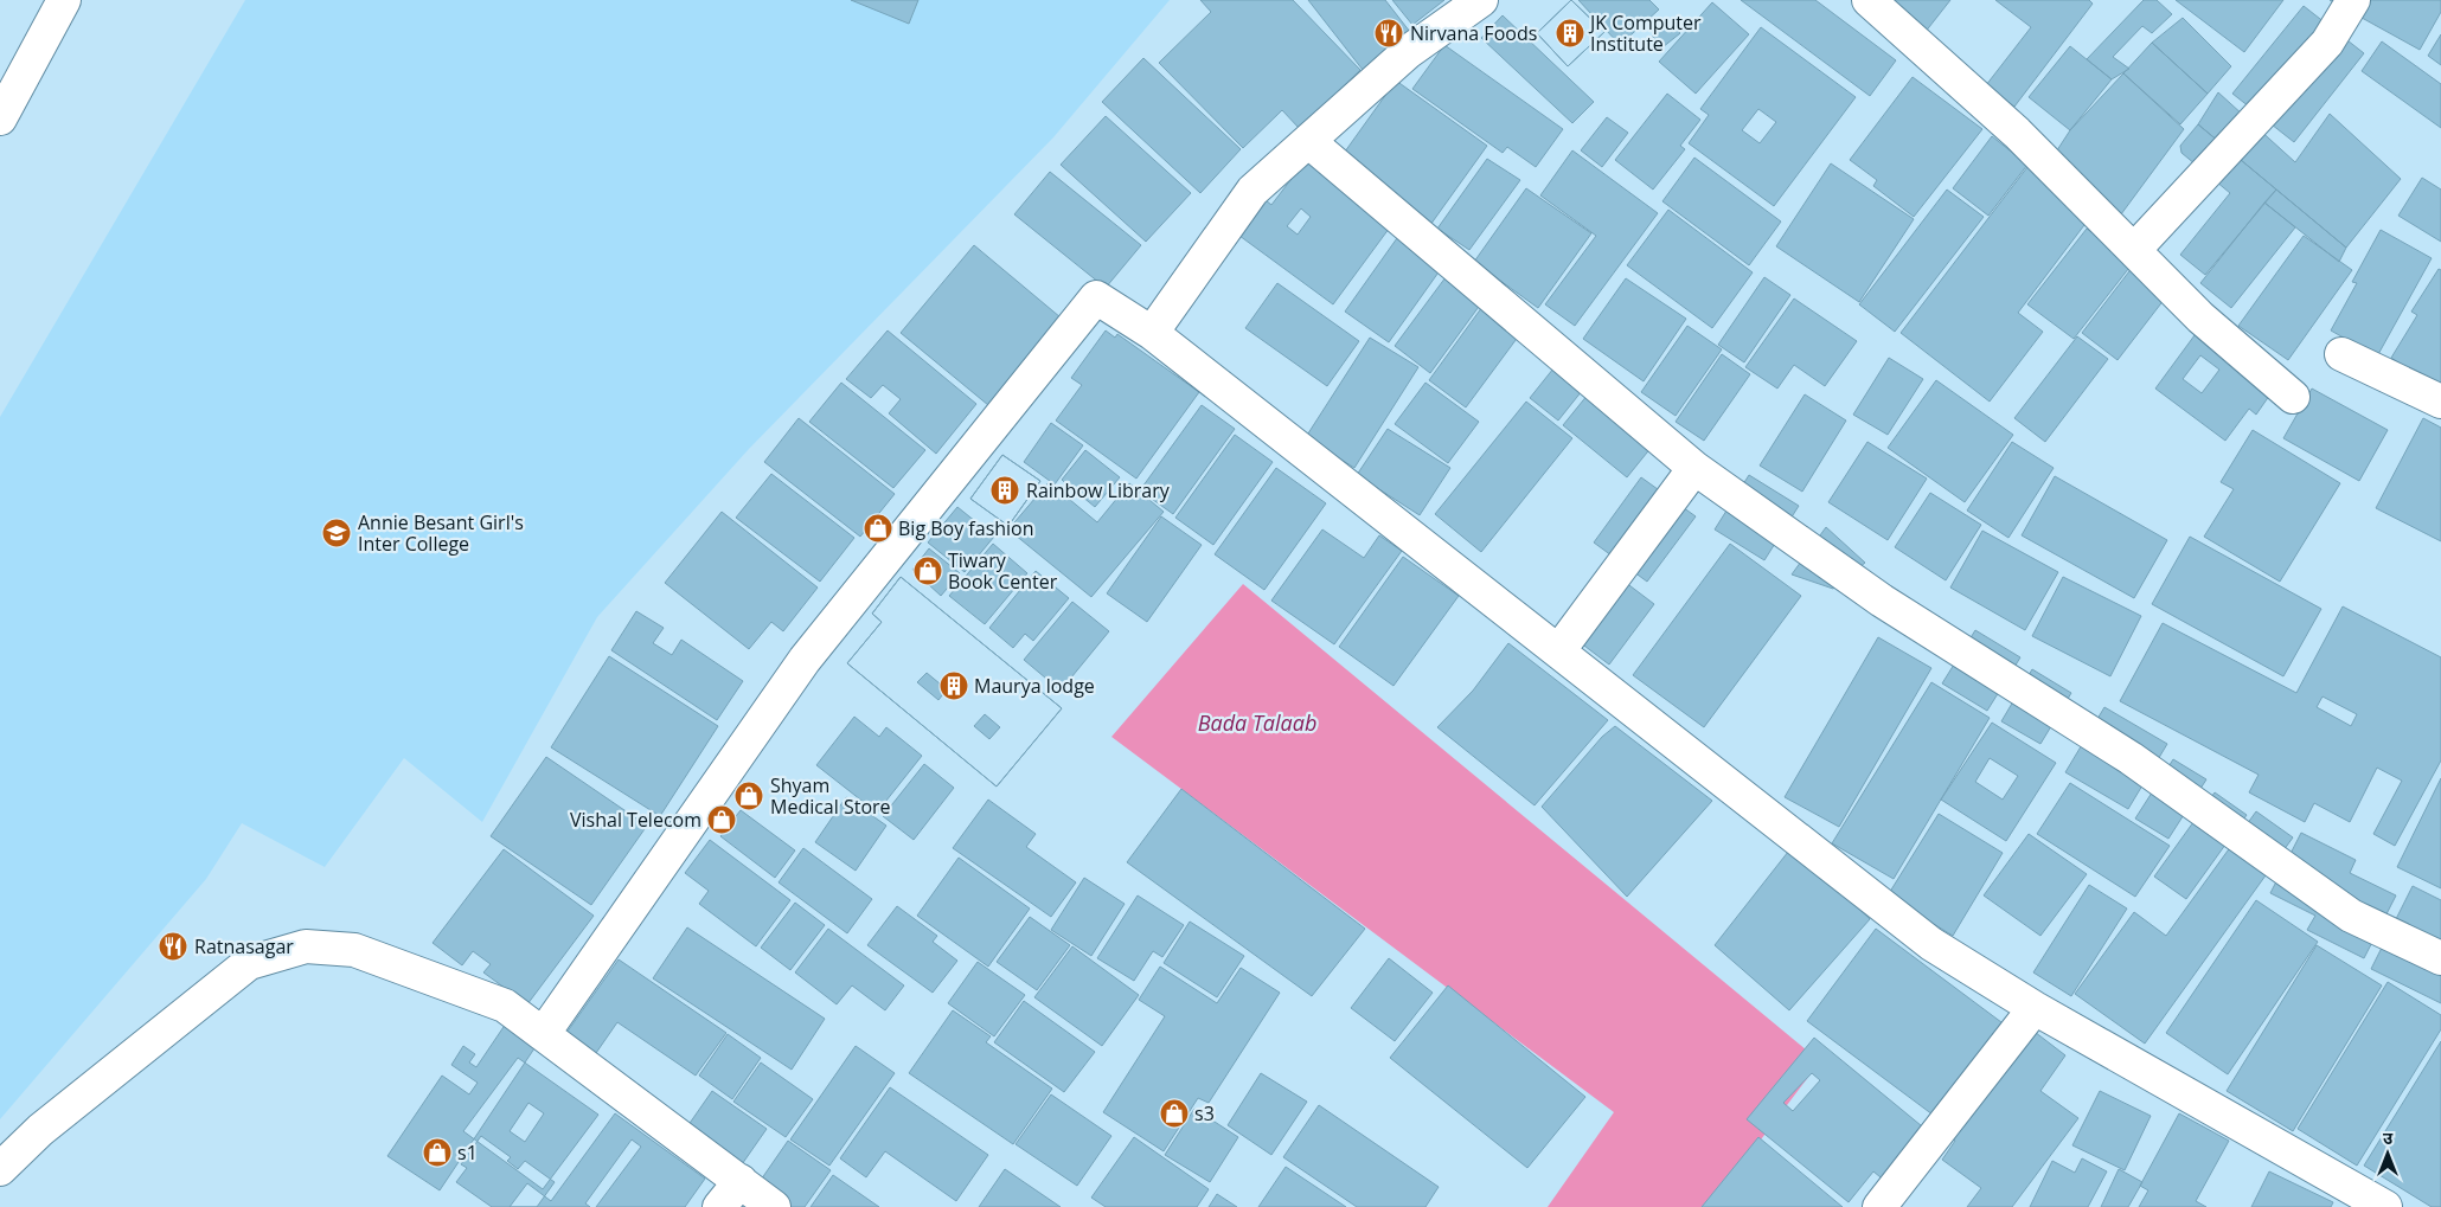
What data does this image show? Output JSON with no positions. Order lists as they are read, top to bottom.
{
  "water": ["Bada Talaab"],
  "places": {
    "restaurant": ["Nirvana Foods", "Ratnasagar"],
    "building": ["JK Computer Institute", "Rainbow Library", "Maurya lodge"],
    "shop": [
      "Big Boy fashion",
      "Tiwary Book Center",
      "Shyam Medical Store",
      "Vishal Telecom",
      "s3",
      "s1"
    ],
    "school or university": ["Annie Besant Girl's Inter College"]
  },
  "north": "top"
}
